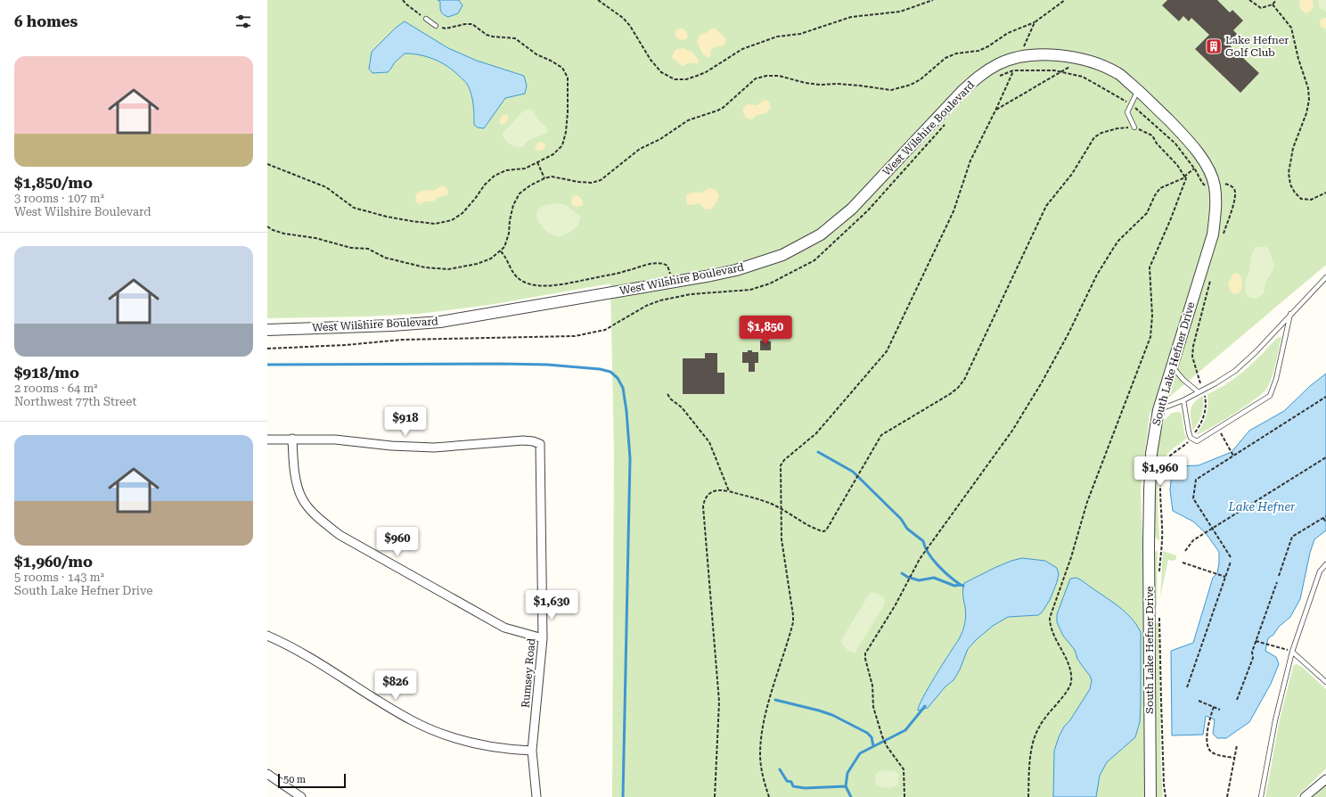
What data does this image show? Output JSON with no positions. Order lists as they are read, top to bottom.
{
  "streets": {
    "street": ["West Wilshire Boulevard", "South Lake Hefner Drive", "Rumsey Road"]
  },
  "crossings": [
    ["West Wilshire Boulevard", "South Lake Hefner Drive"]
  ],
  "water": ["Lake Hefner"],
  "places": {
    "building": ["Lake Hefner Golf Club"]
  },
  "scale_bar": "50 m",
  "page": {
    "heading": "6 homes",
    "list": [
      {
        "name": "$1,850/mo",
        "note": "3 rooms · 107 m² · West Wilshire Boulevard"
      },
      {
        "name": "$918/mo",
        "note": "2 rooms · 64 m² · Northwest 77th Street"
      },
      {
        "name": "$1,960/mo",
        "note": "5 rooms · 143 m² · South Lake Hefner Drive"
      }
    ],
    "price": [
      "$1,850",
      "$918",
      "$1,960",
      "$960",
      "$1,630",
      "$826"
    ],
    "scale": "50 m"
  }
}
